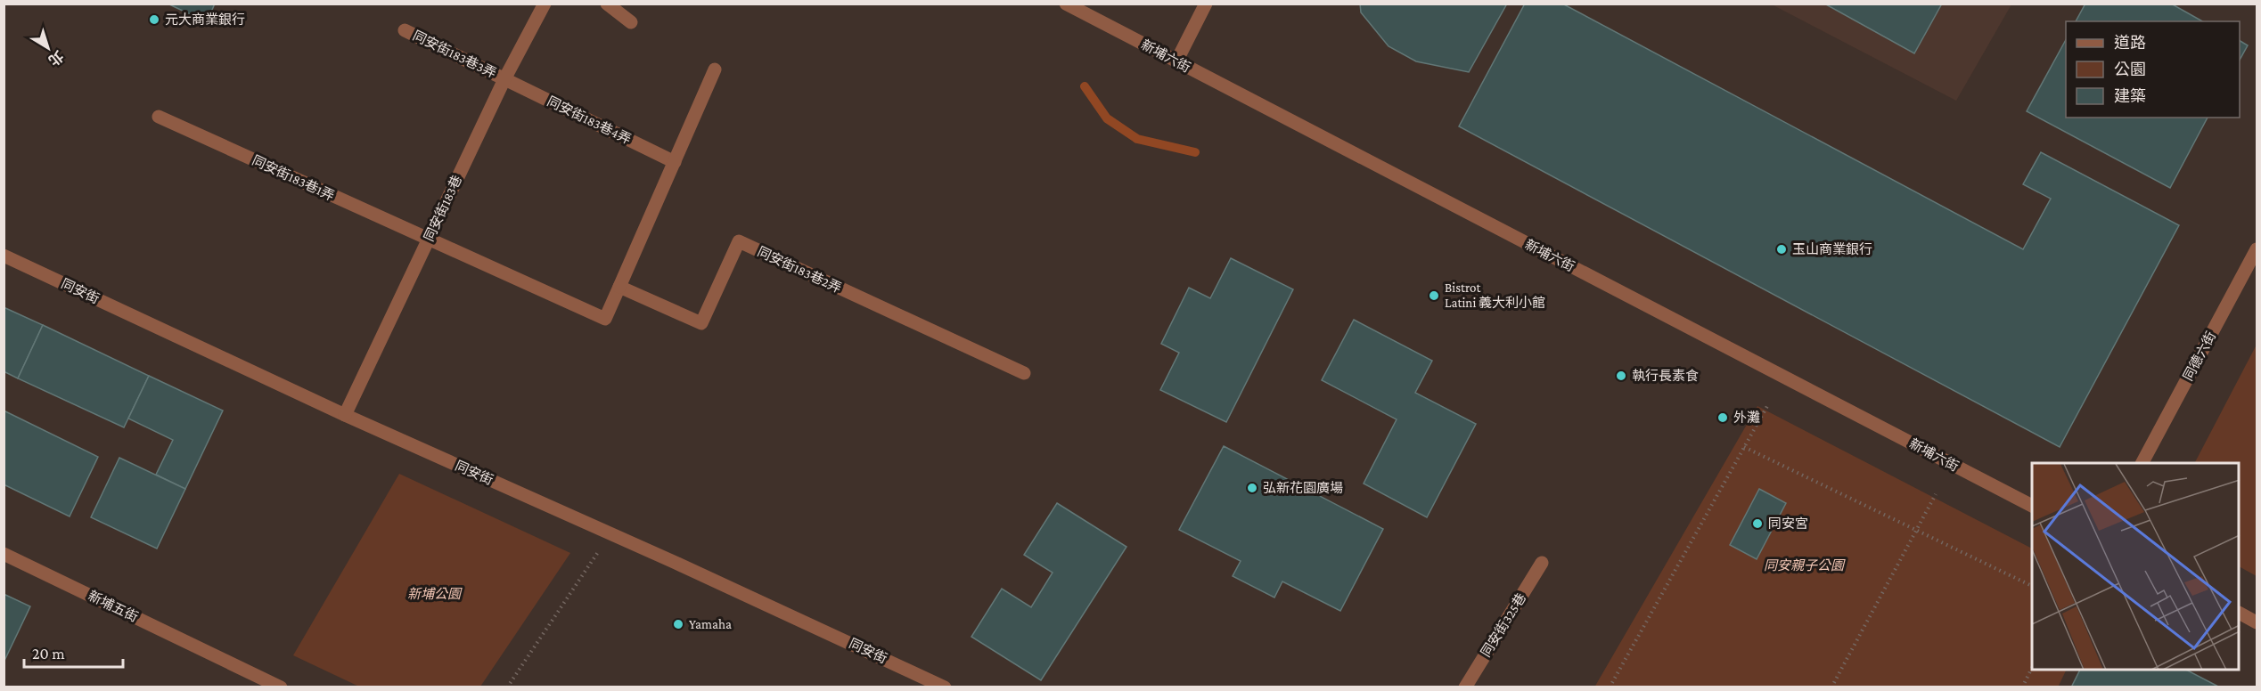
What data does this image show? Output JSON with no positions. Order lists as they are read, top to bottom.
{
  "streets": {
    "street": [
      "同安街183巷3弄",
      "新埔六街",
      "同安街183巷4弄",
      "同安街183巷1弄",
      "同安街183巷",
      "同安街183巷2弄",
      "同安街",
      "同德六街",
      "新埔五街",
      "同安街325巷"
    ]
  },
  "crossings": [
    ["同安街183巷3弄", "同安街183巷4弄"],
    ["同安街183巷3弄", "同安街183巷"],
    ["同安街183巷4弄", "同安街183巷"],
    ["同安街183巷1弄", "同安街183巷"],
    ["同安街183巷", "同安街"]
  ],
  "parks": ["同安親子公園", "新埔公園"],
  "places": [
    "元大商業銀行",
    "玉山商業銀行",
    "Bistrot Latini 義大利小館",
    "執行長素食",
    "外灘",
    "弘新花園廣場",
    "同安宮",
    "Yamaha"
  ],
  "legend": ["道路", "公園", "建築"],
  "scale_bar": "20 m",
  "north": "bottom right"
}
